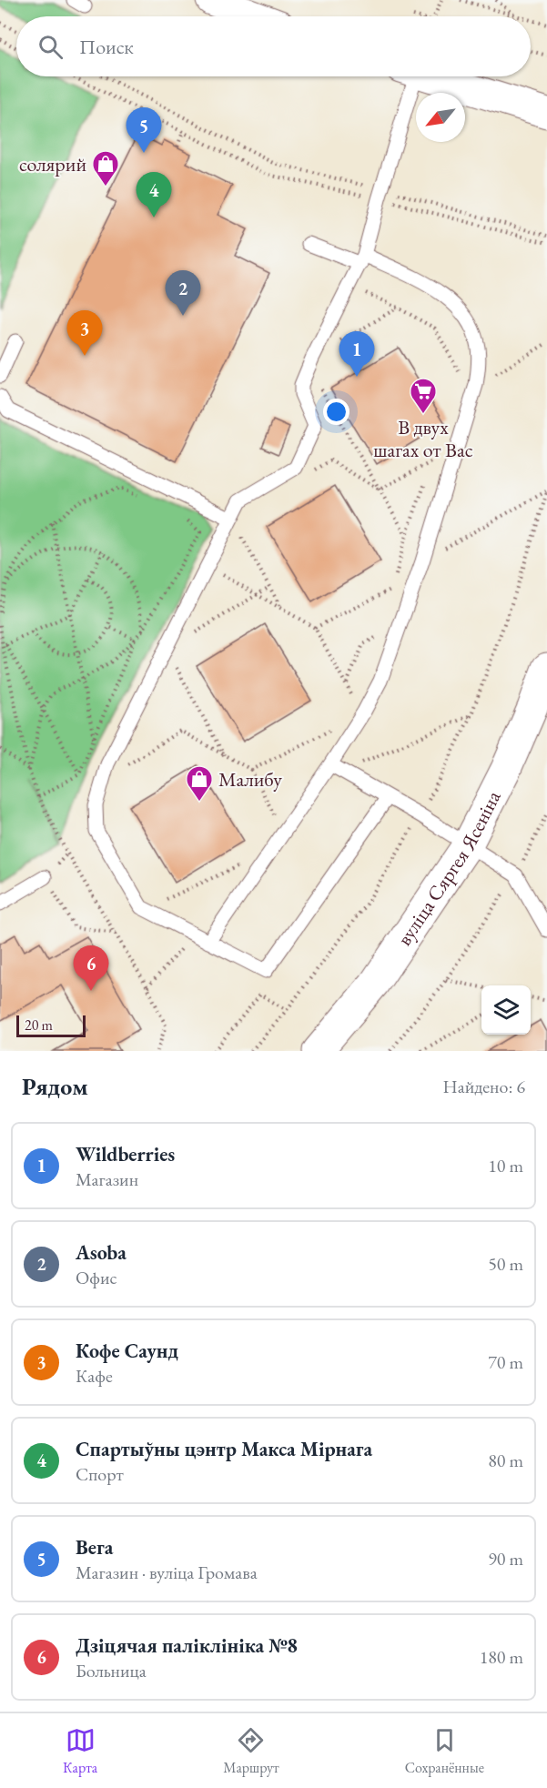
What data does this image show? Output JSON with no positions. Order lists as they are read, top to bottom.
{
  "streets": {
    "main road": ["вуліца Сяргея Ясеніна"]
  },
  "places": {
    "shop": ["солярий", "Малибу"],
    "supermarket": ["В двух шагах от Вас"]
  },
  "scale_bar": "20 m",
  "north": "bottom left",
  "page": {
    "search": "Поиск",
    "pins": [
      "5",
      "4",
      "2",
      "3",
      "1",
      "6"
    ],
    "scale": "20 m",
    "heading": ["Рядом", "Найдено: 6"],
    "list": [
      {
        "mark": "1",
        "name": "Wildberries",
        "note": "Магазин",
        "value": "10 m"
      },
      {
        "mark": "2",
        "name": "Asoba",
        "note": "Офис",
        "value": "50 m"
      },
      {
        "mark": "3",
        "name": "Кофе Саунд",
        "note": "Кафе",
        "value": "70 m"
      },
      {
        "mark": "4",
        "name": "Спартыўны цэнтр Макса Мірнага",
        "note": "Спорт",
        "value": "80 m"
      },
      {
        "mark": "5",
        "name": "Вега",
        "note": "Магазин · вуліца Громава",
        "value": "90 m"
      },
      {
        "mark": "6",
        "name": "Дзіцячая паліклініка №8",
        "note": "Больница",
        "value": "180 m"
      }
    ],
    "nav": ["Карта", "Маршрут", "Сохранённые"]
  }
}
